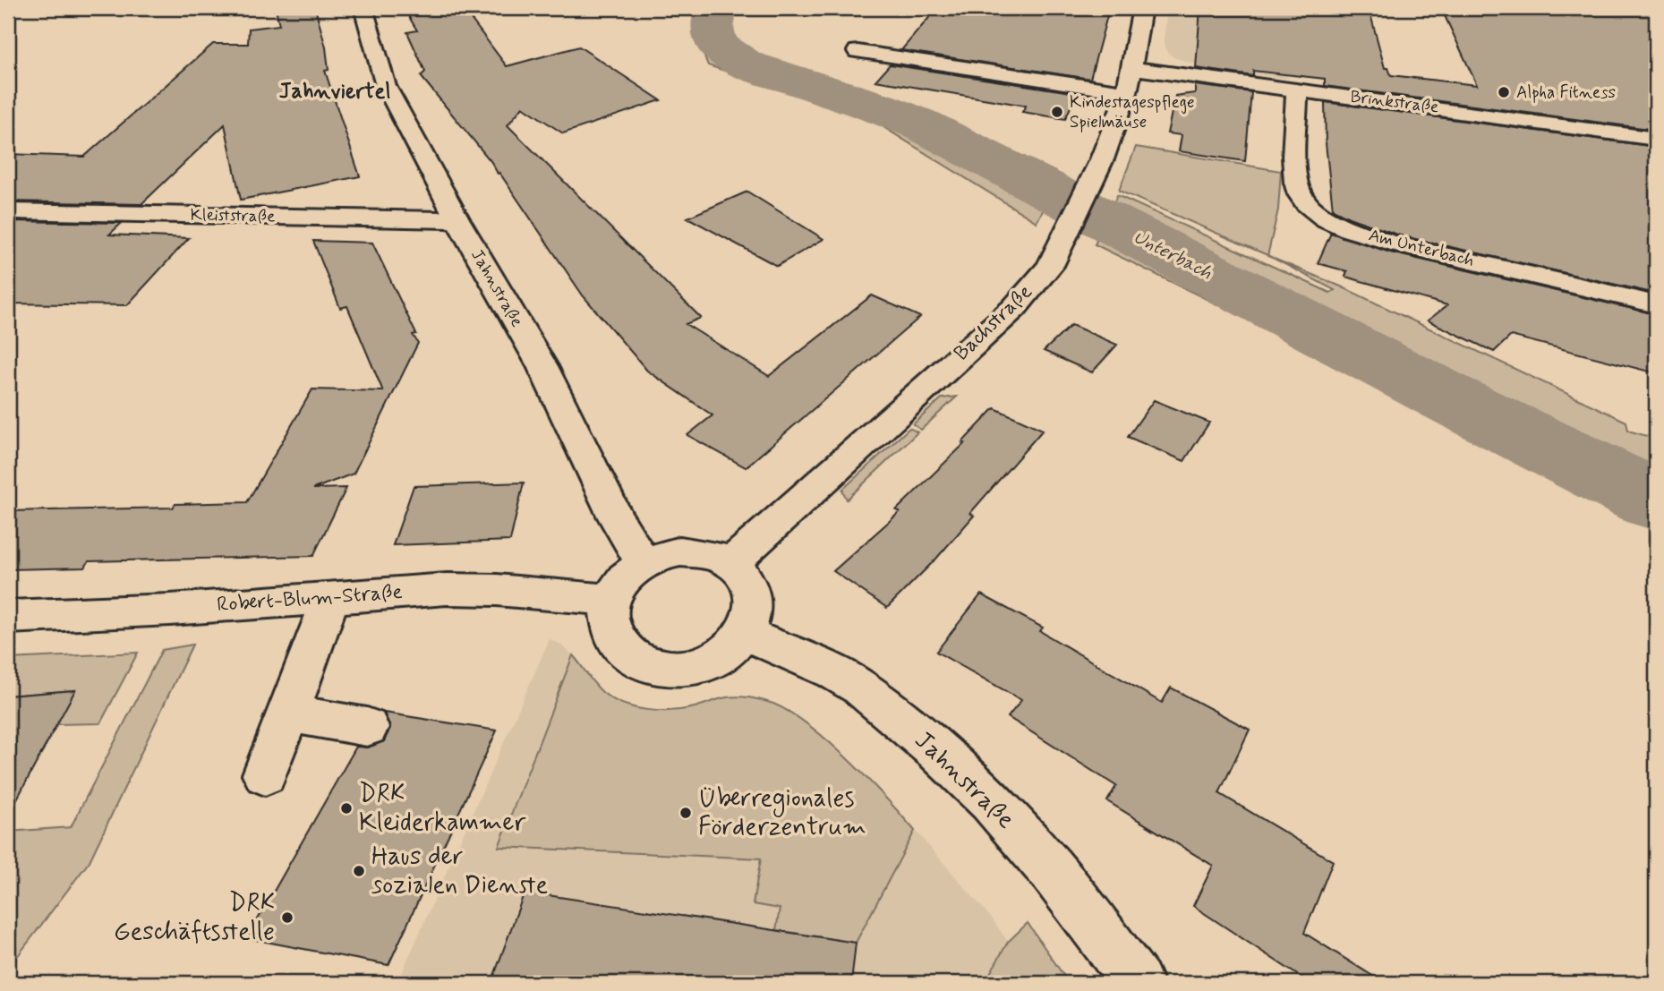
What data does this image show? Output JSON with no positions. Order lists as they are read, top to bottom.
{
  "streets": {
    "street": [
      "Brinkstraße",
      "Kleiststraße",
      "Am Unterbach",
      "Jahnstraße",
      "Bachstraße",
      "Robert-Blum-Straße"
    ]
  },
  "crossings": [
    ["Brinkstraße", "Am Unterbach"],
    ["Brinkstraße", "Bachstraße"],
    ["Kleiststraße", "Jahnstraße"],
    ["Jahnstraße", "Bachstraße"],
    ["Jahnstraße", "Robert-Blum-Straße"],
    ["Bachstraße", "Robert-Blum-Straße"]
  ],
  "districts": ["Jahnviertel"],
  "water": ["Unterbach"],
  "places": [
    "Alpha Fitness",
    "Kindestagespflege Spielmäuse",
    "DRK Kleiderkammer",
    "Überregionales Förderzentrum",
    "Haus der sozialen Dienste",
    "DRK Geschäftsstelle"
  ]
}
